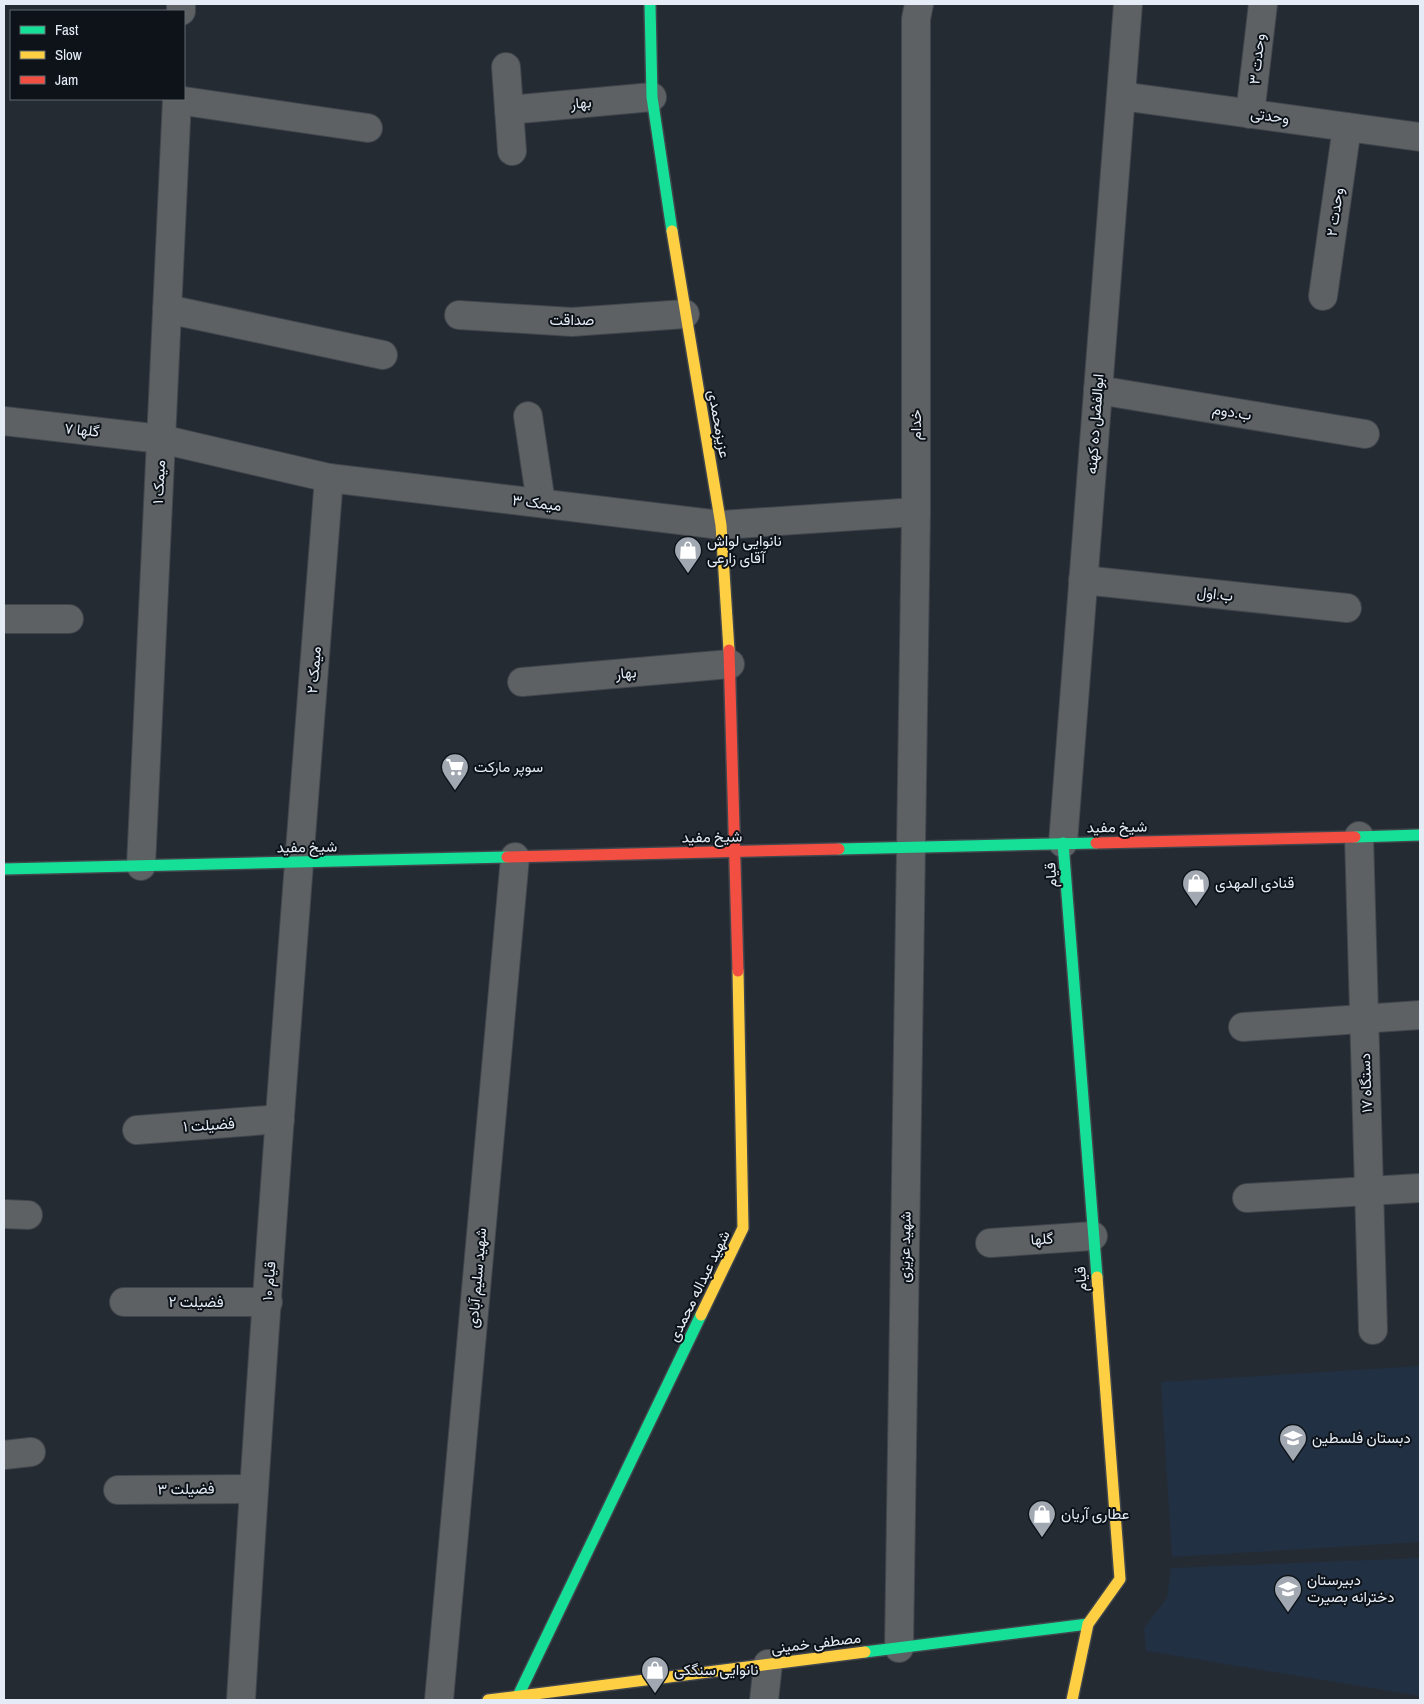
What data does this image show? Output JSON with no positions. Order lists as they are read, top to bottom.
{
  "streets": {
    "street": [
      "وحدت ۳",
      "بهار",
      "وحدتی",
      "وحدت ۲",
      "صداقت",
      "ب.دوم",
      "عزیزمحمدی",
      "ابوالفضل ده کهنه",
      "خدام",
      "گلها ۷",
      "میمک ۱",
      "میمک ۳",
      "ب.اول",
      "میمک ۲",
      "شیخ مفید",
      "قیام",
      "۱۷ دستگاه",
      "فضیلت ۱",
      "گلها",
      "شهید عزیزی",
      "شهید سلیم آبادی",
      "قیام ۱۰",
      "شهید عبداله محمدی",
      "فضیلت ۲",
      "فضیلت ۳",
      "مصطفی خمینی"
    ]
  },
  "crossings": [
    ["وحدت ۳", "وحدتی"],
    ["بهار", "عزیزمحمدی"],
    ["وحدتی", "وحدت ۲"],
    ["وحدتی", "ابوالفضل ده کهنه"],
    ["صداقت", "عزیزمحمدی"],
    ["ب.دوم", "ابوالفضل ده کهنه"],
    ["عزیزمحمدی", "میمک ۳"],
    ["عزیزمحمدی", "شیخ مفید"],
    ["عزیزمحمدی", "شهید عبداله محمدی"],
    ["ابوالفضل ده کهنه", "ب.اول"],
    ["ابوالفضل ده کهنه", "شیخ مفید"],
    ["ابوالفضل ده کهنه", "قیام"],
    ["خدام", "میمک ۳"],
    ["خدام", "شیخ مفید"],
    ["خدام", "شهید عزیزی"],
    ["گلها ۷", "میمک ۱"],
    ["گلها ۷", "میمک ۳"],
    ["میمک ۱", "میمک ۳"],
    ["میمک ۱", "شیخ مفید"],
    ["میمک ۳", "میمک ۲"],
    ["میمک ۲", "شیخ مفید"],
    ["میمک ۲", "قیام ۱۰"],
    ["شیخ مفید", "قیام"],
    ["شیخ مفید", "۱۷ دستگاه"],
    ["شیخ مفید", "شهید عزیزی"],
    ["شیخ مفید", "شهید سلیم آبادی"],
    ["شیخ مفید", "قیام ۱۰"],
    ["شیخ مفید", "شهید عبداله محمدی"],
    ["قیام", "گلها"],
    ["قیام", "مصطفی خمینی"],
    ["فضیلت ۱", "قیام ۱۰"],
    ["شهید عزیزی", "مصطفی خمینی"],
    ["قیام ۱۰", "فضیلت ۲"],
    ["قیام ۱۰", "فضیلت ۳"],
    ["شهید عبداله محمدی", "مصطفی خمینی"]
  ],
  "places": {
    "shop": [
      "نانوایی لواش آقای زارعی",
      "قنادی المهدی",
      "عطاری آریان",
      "نانوایی سنگکی"
    ],
    "supermarket": ["سوپر مارکت"],
    "school or university": ["دبستان فلسطین", "دبیرستان دخترانه بصیرت"]
  },
  "legend": ["Fast", "Slow", "Jam"]
}
